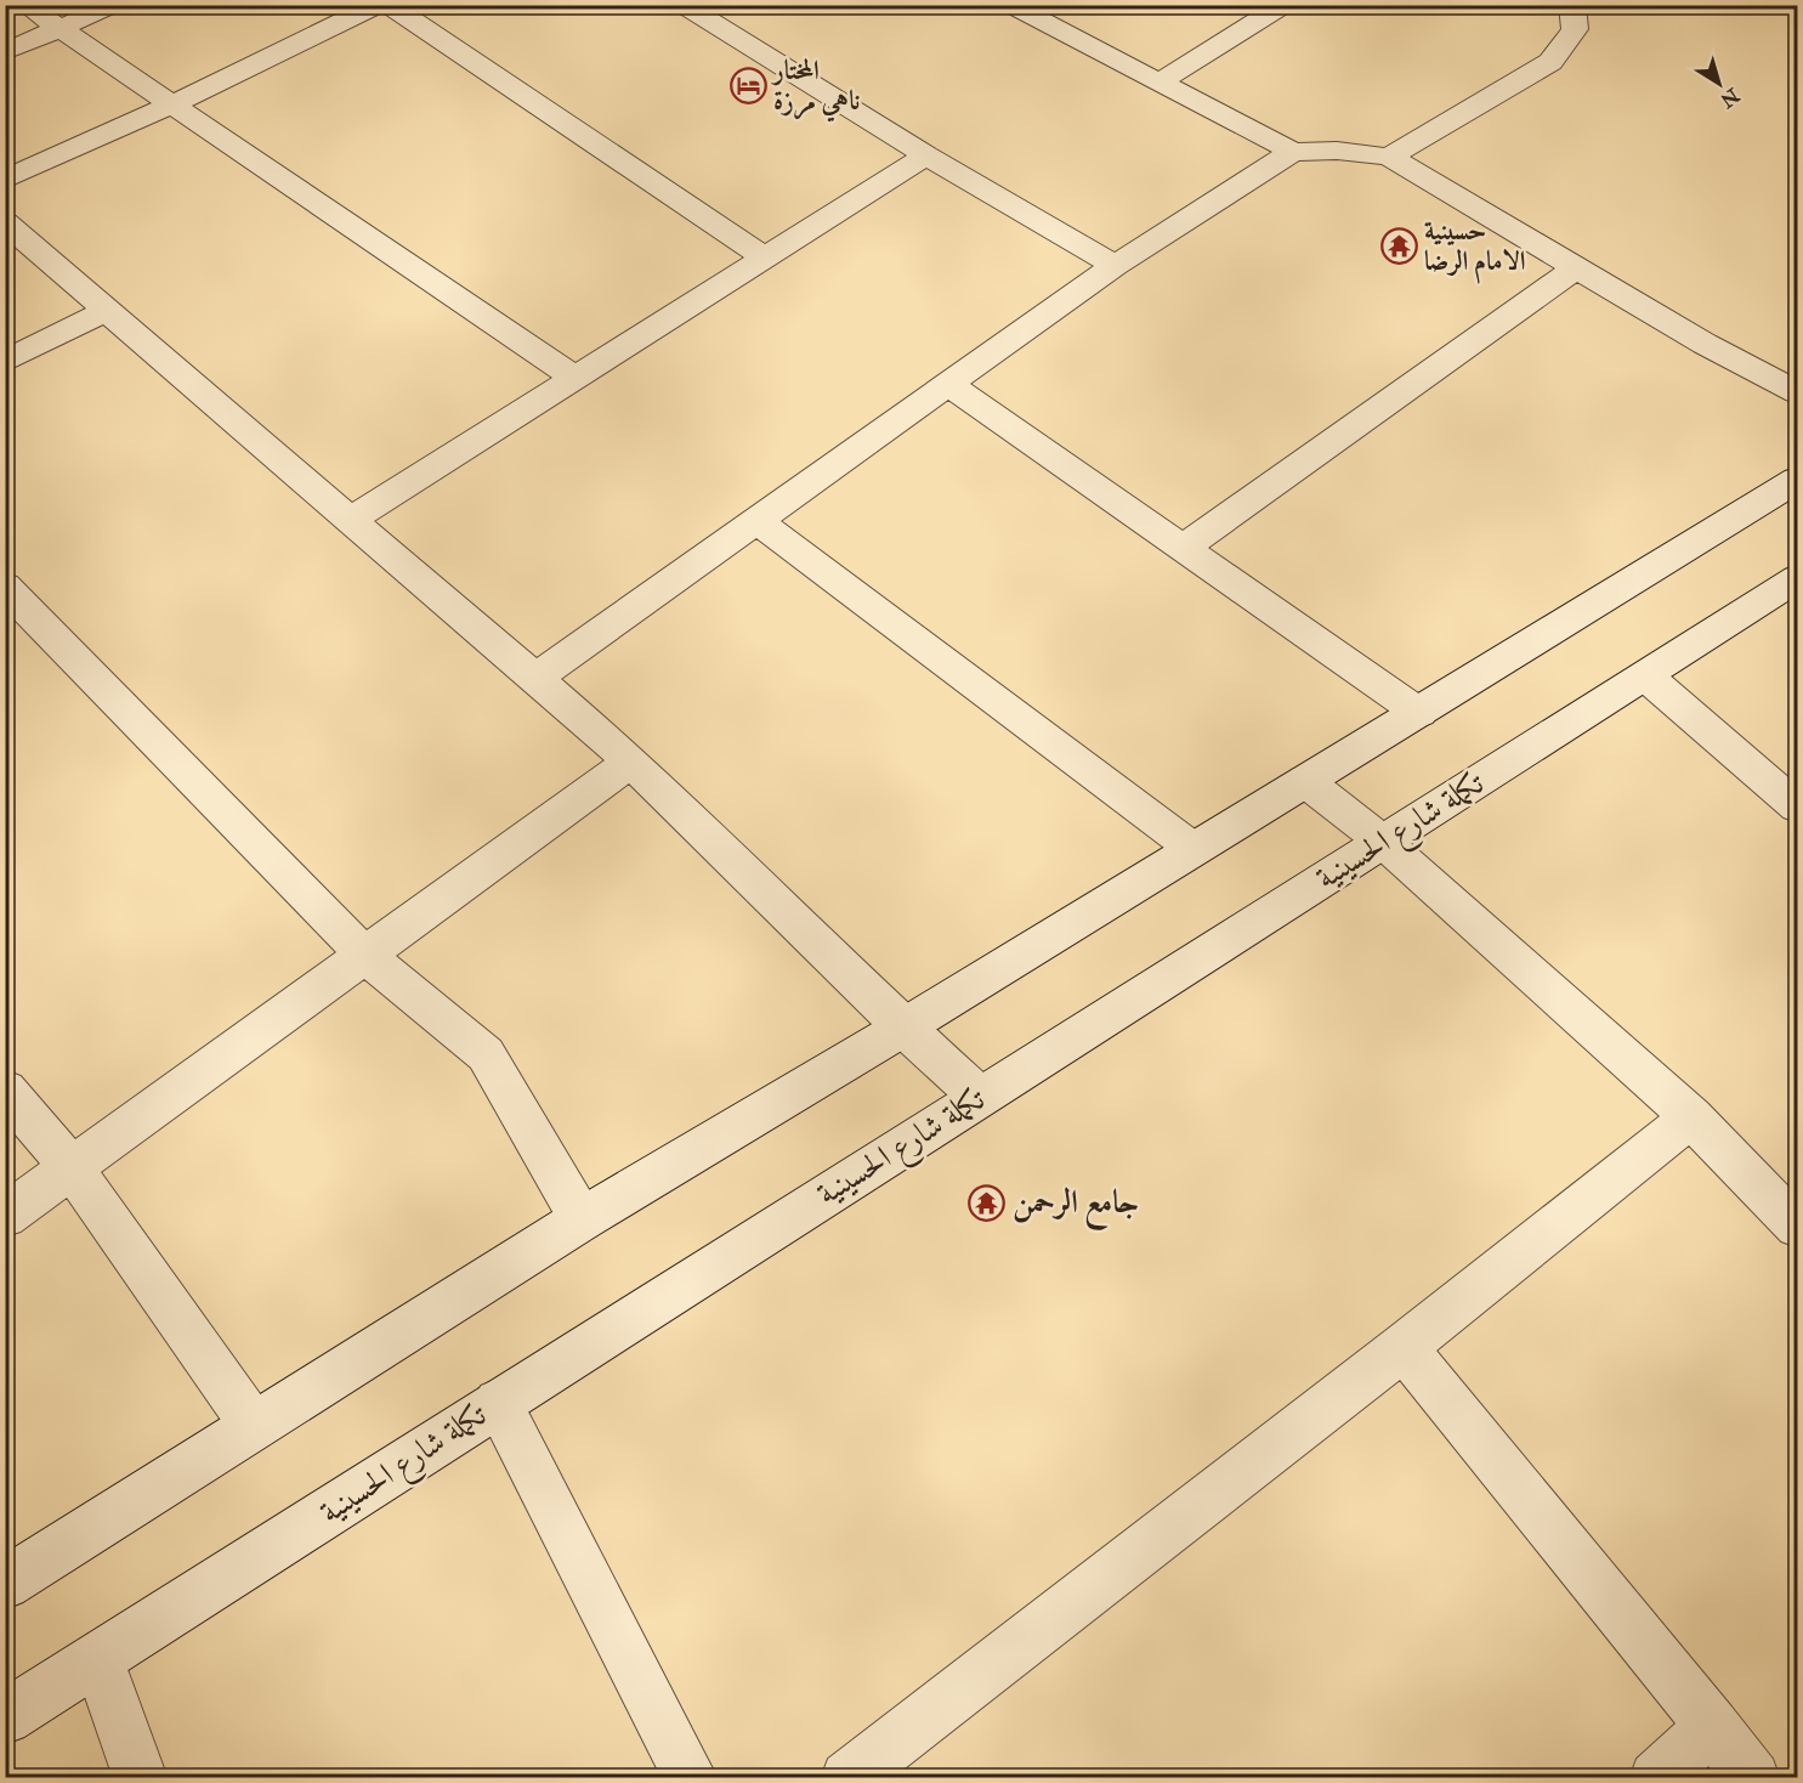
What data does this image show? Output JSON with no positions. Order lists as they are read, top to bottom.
{
  "streets": {
    "street": ["تكملة شارع الحسينية"]
  },
  "places": {
    "hotel": ["المختار ناهي مرزة"],
    "temple": ["حسينية الامام الرضا", "جامع الرحمن"]
  },
  "north": "bottom right"
}
